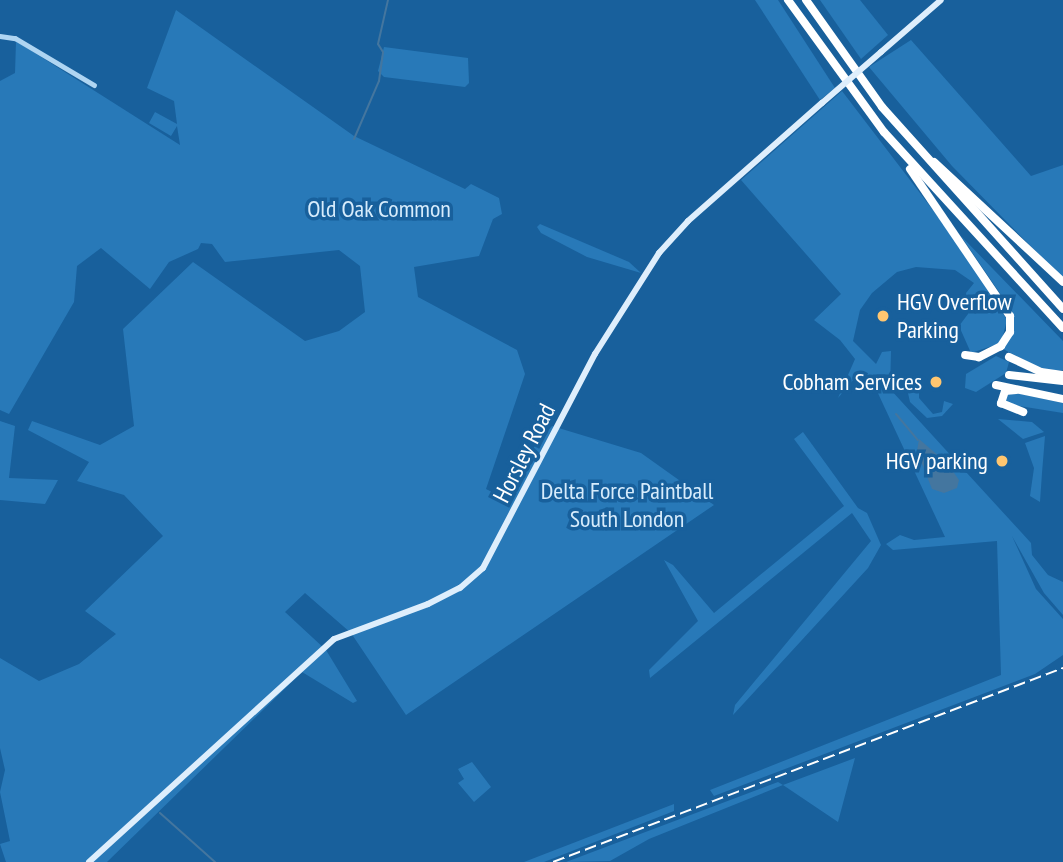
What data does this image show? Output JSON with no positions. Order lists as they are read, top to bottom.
{
  "streets": {
    "street": ["Horsley Road"]
  },
  "parks": ["Old Oak Common", "Delta Force Paintball South London"],
  "places": ["HGV Overflow Parking", "Cobham Services", "HGV parking"]
}
